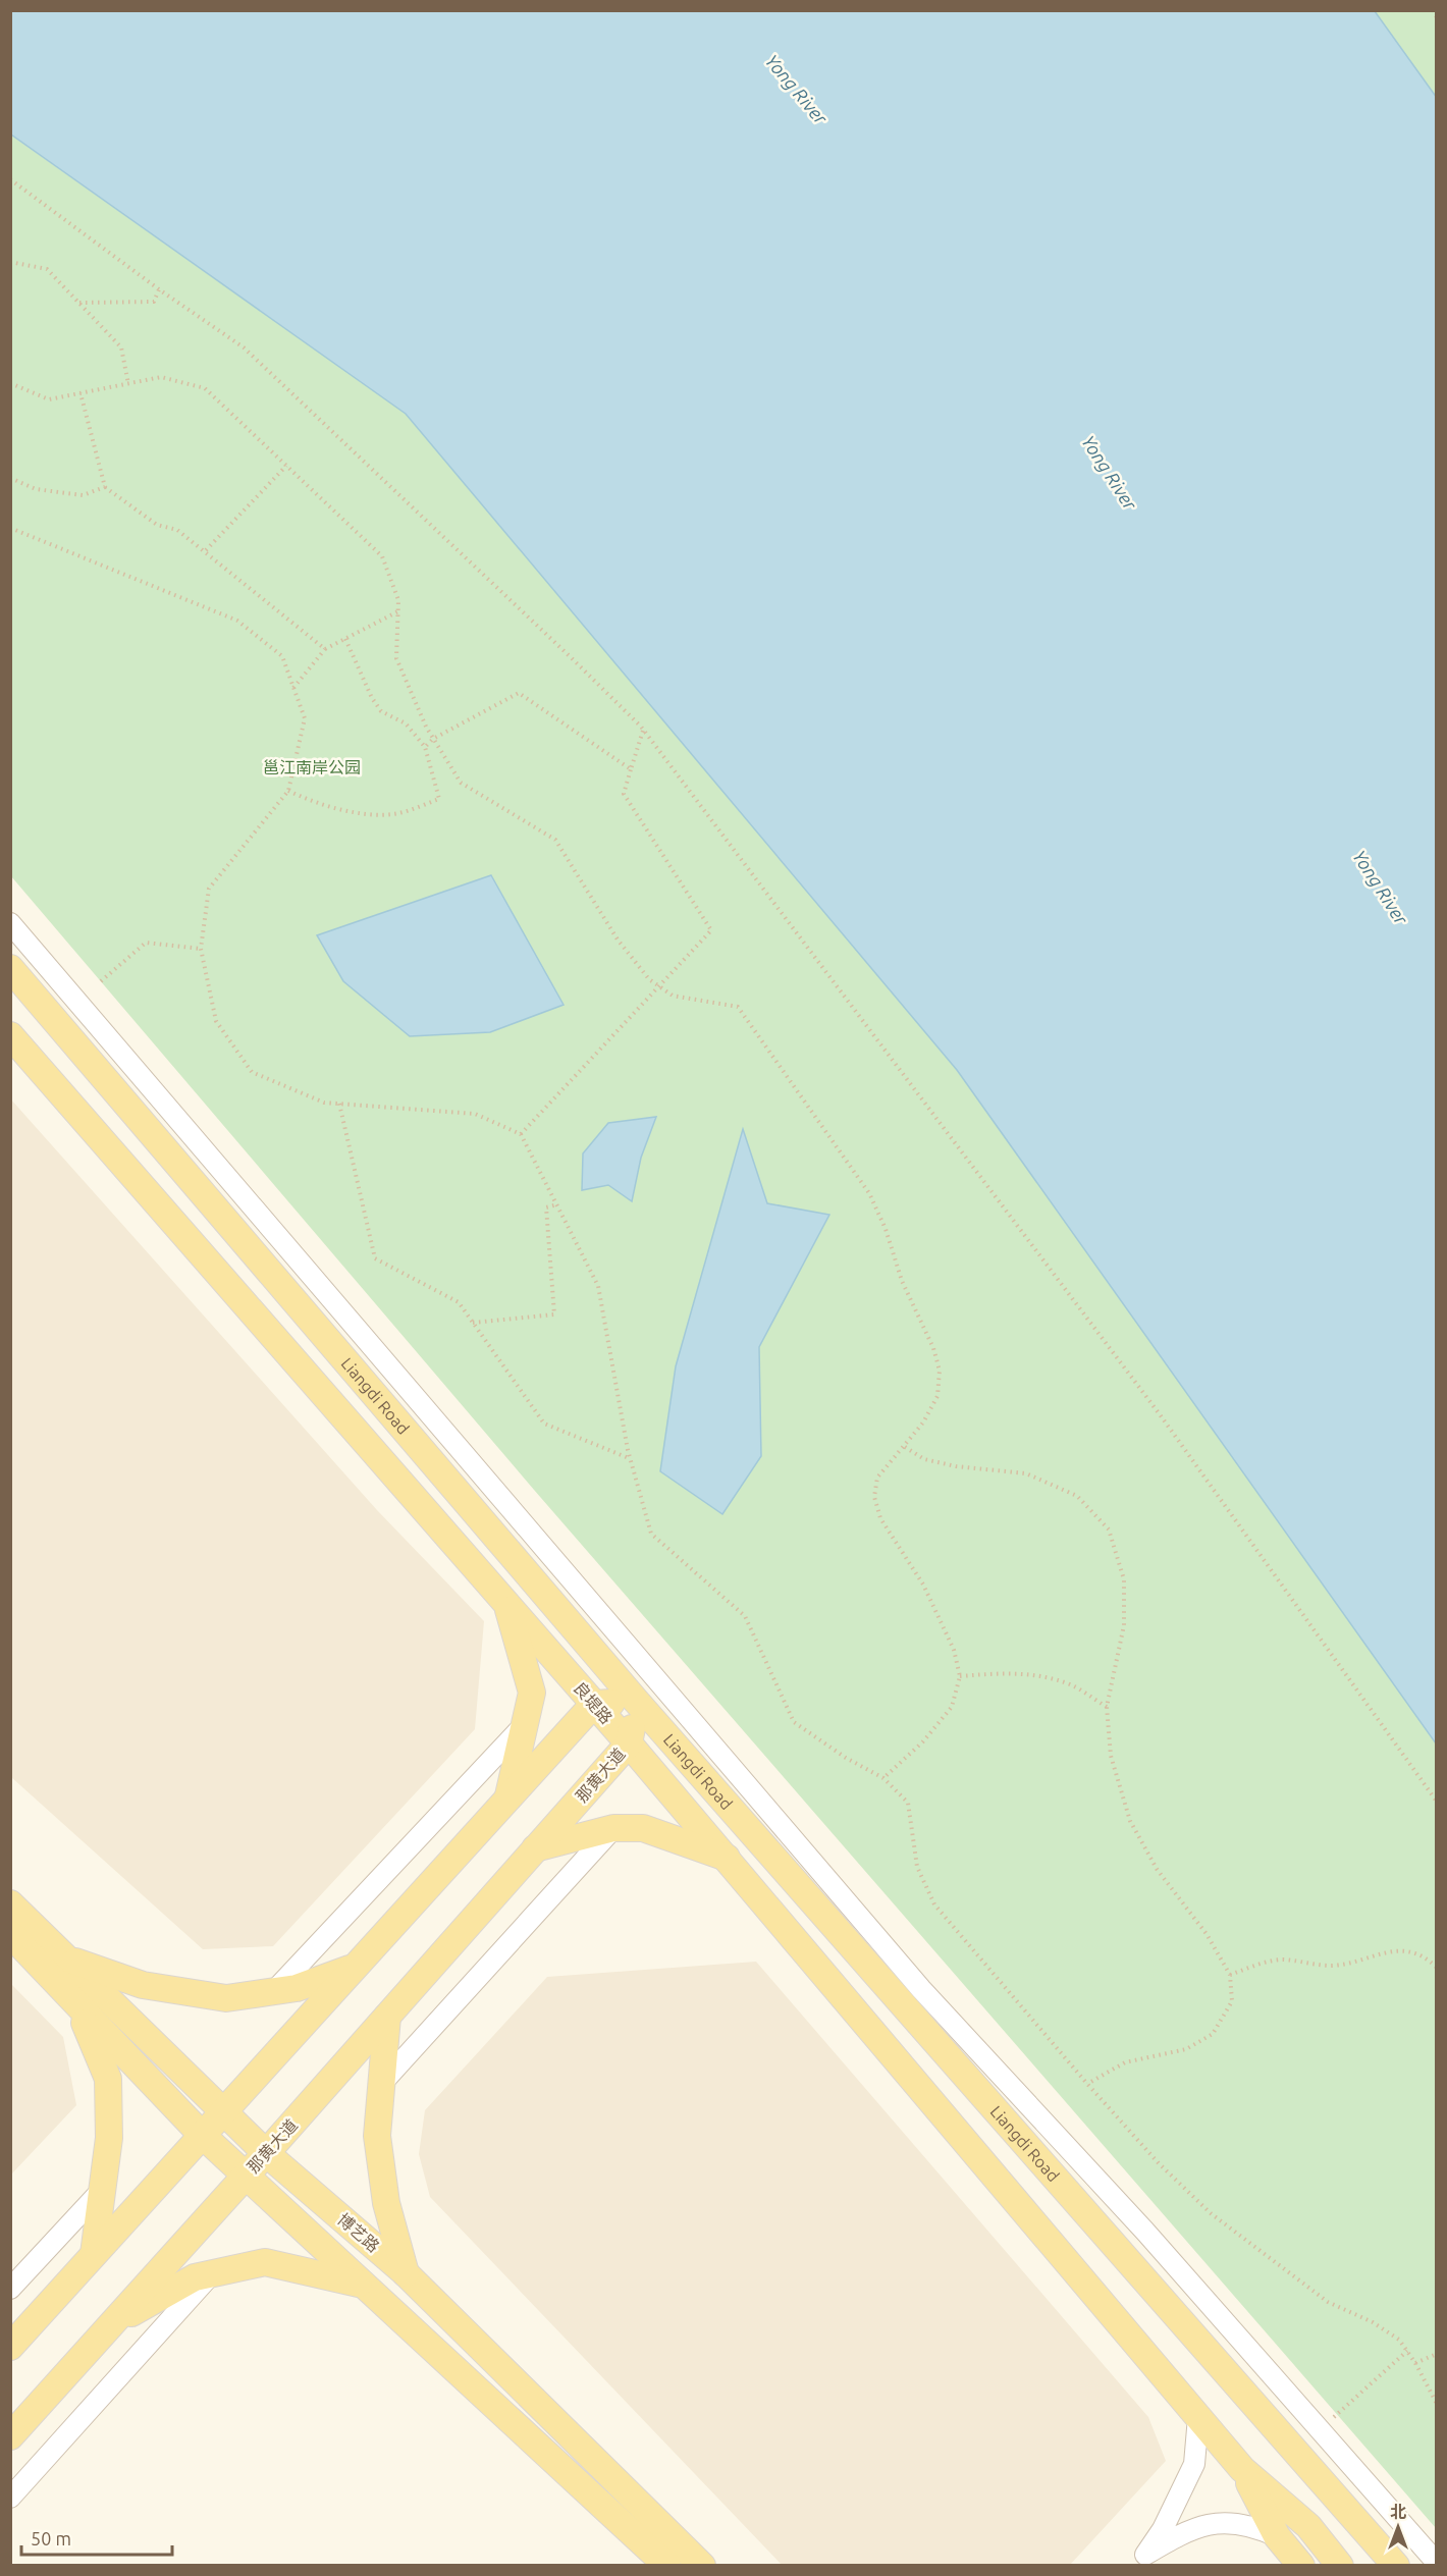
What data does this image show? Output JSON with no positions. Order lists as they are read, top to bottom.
{
  "streets": {
    "main road": [
      "Liangdi Road",
      "良堤路",
      "那黄大道",
      "博艺路"
    ]
  },
  "crossings": [
    ["Liangdi Road", "那黄大道"],
    ["良堤路", "那黄大道"],
    ["那黄大道", "博艺路"]
  ],
  "water": ["Yong River"],
  "parks": ["邕江南岸公园"],
  "scale_bar": "50 m",
  "north": "top"
}
